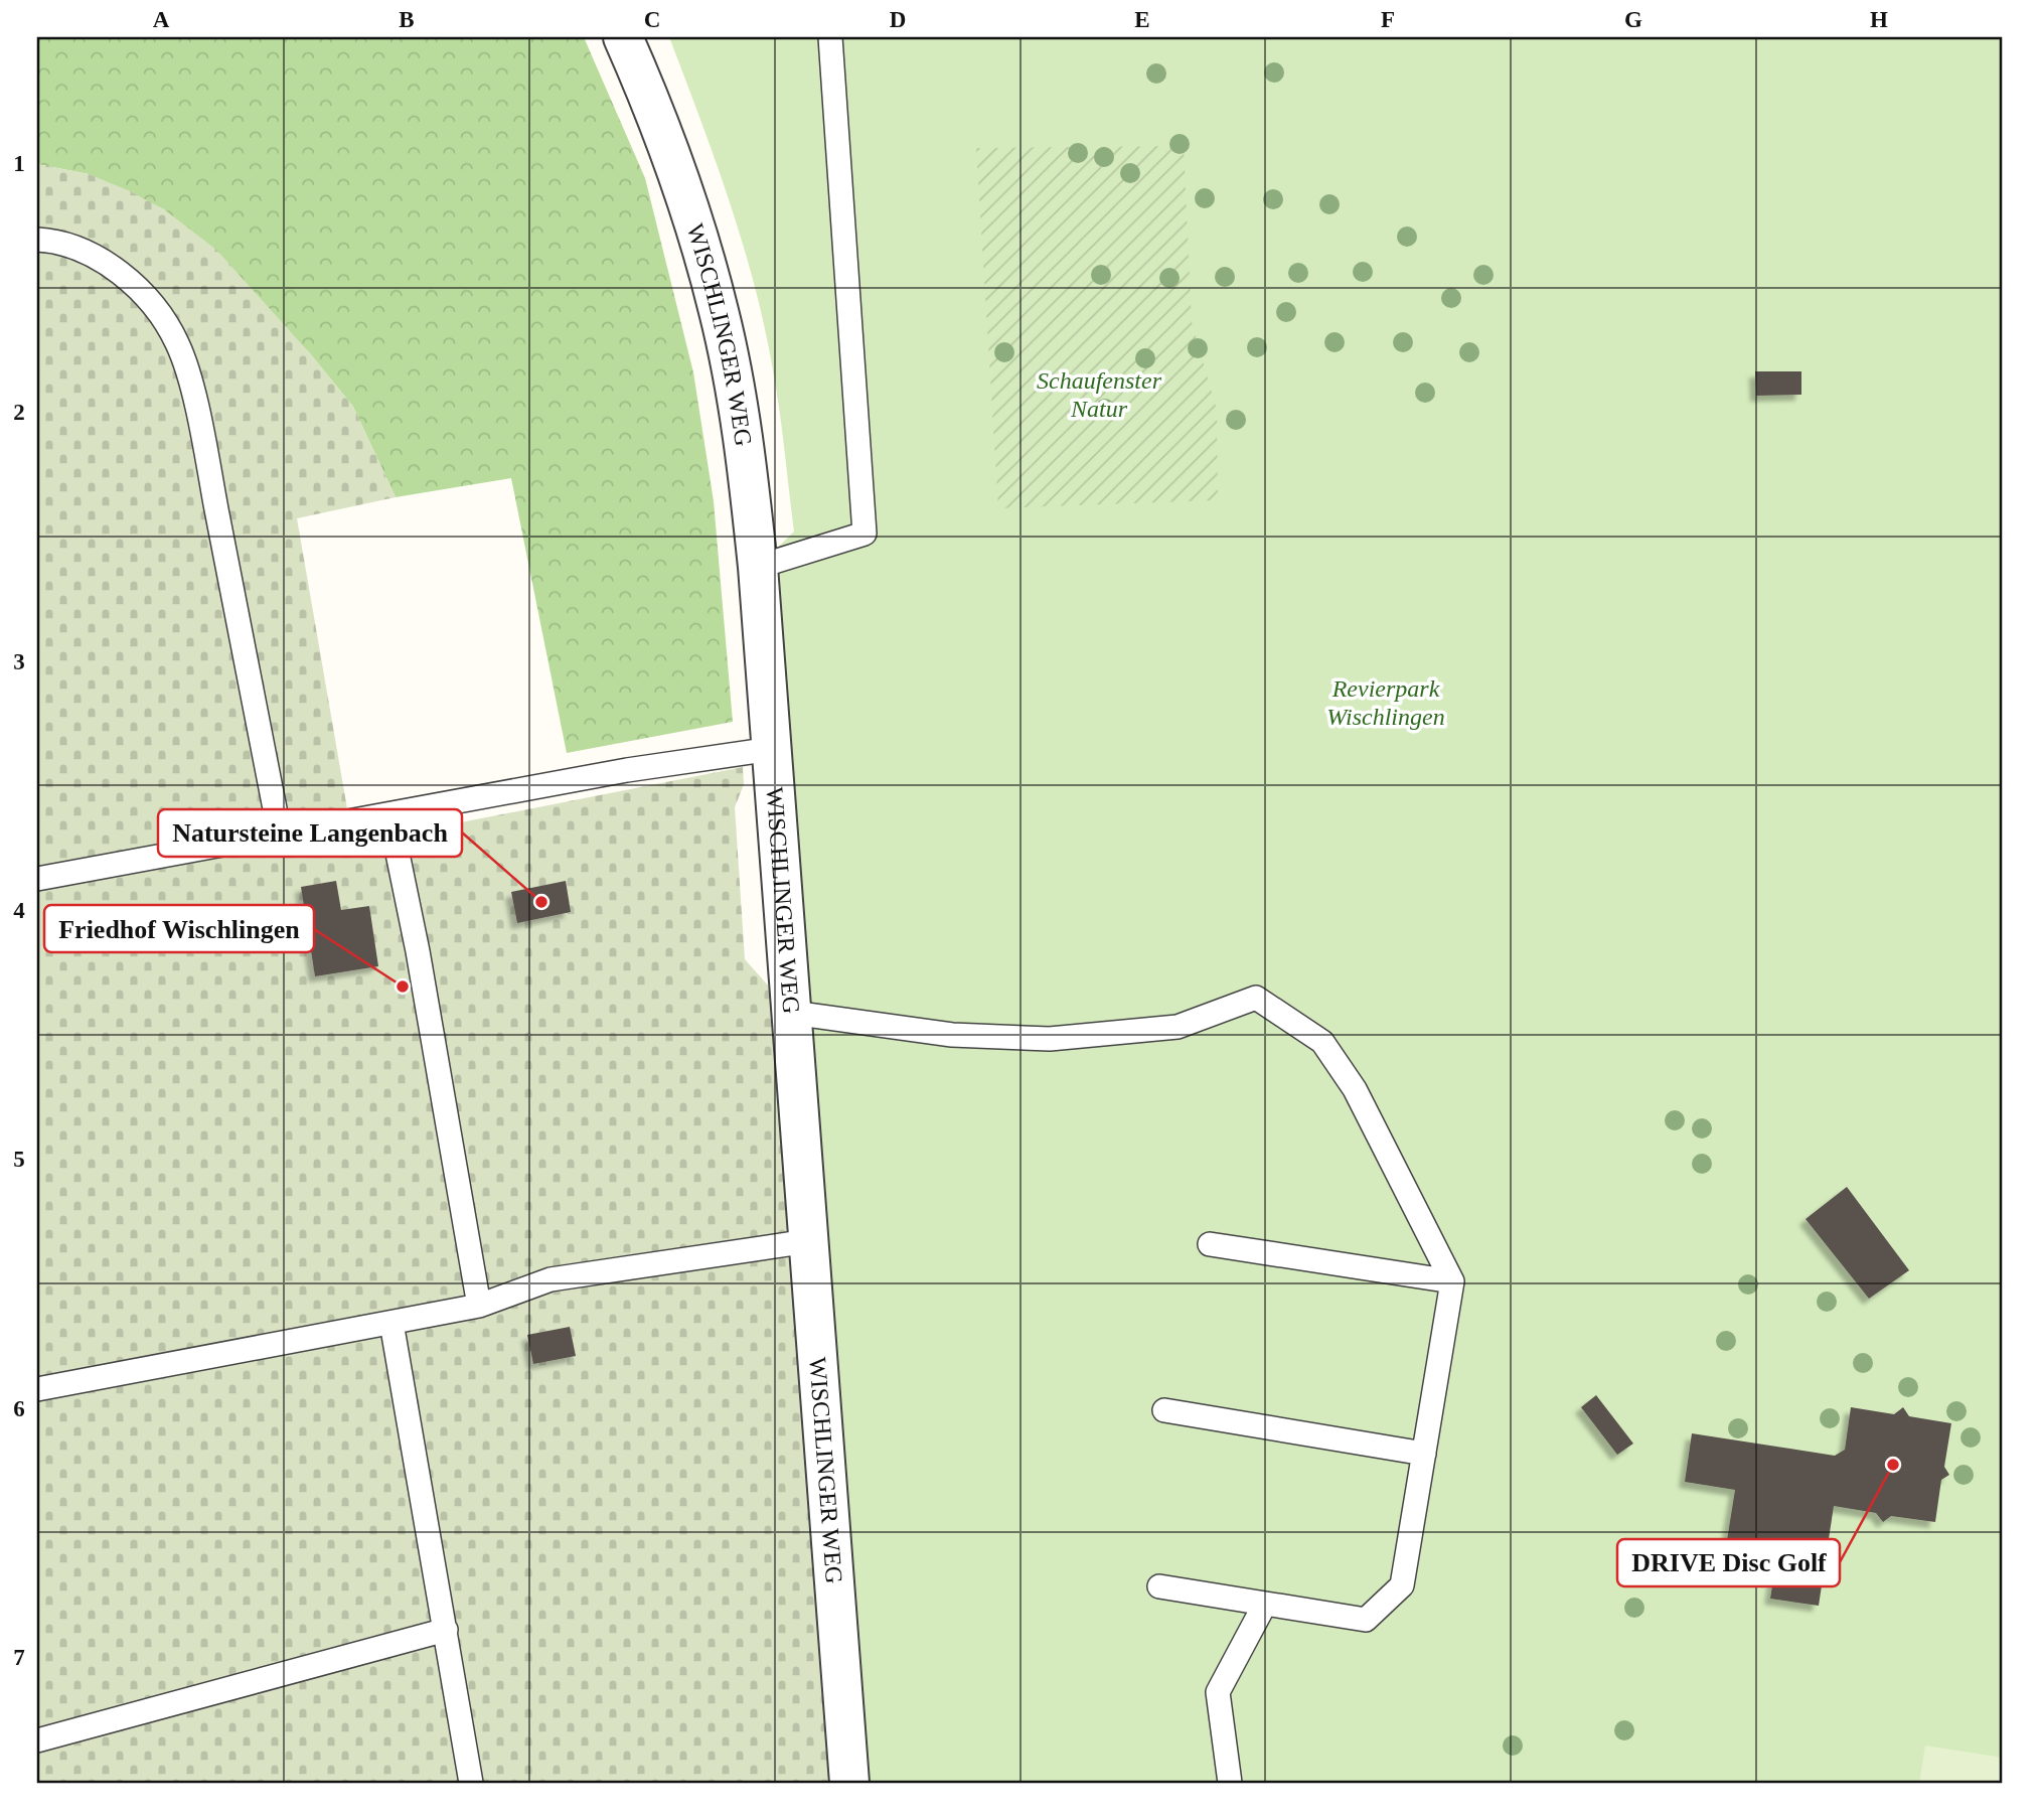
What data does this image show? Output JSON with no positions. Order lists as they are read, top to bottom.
{
  "streets": {
    "street": ["WISCHLINGER WEG"]
  },
  "parks": ["Schaufenster Natur", "Revierpark Wischlingen"],
  "places": ["Natursteine Langenbach", "Friedhof Wischlingen", "DRIVE Disc Golf"],
  "grid": {
    "columns": [
      "A",
      "B",
      "C",
      "D",
      "E",
      "F",
      "G",
      "H"
    ],
    "rows": [
      "1",
      "2",
      "3",
      "4",
      "5",
      "6",
      "7"
    ]
  }
}
